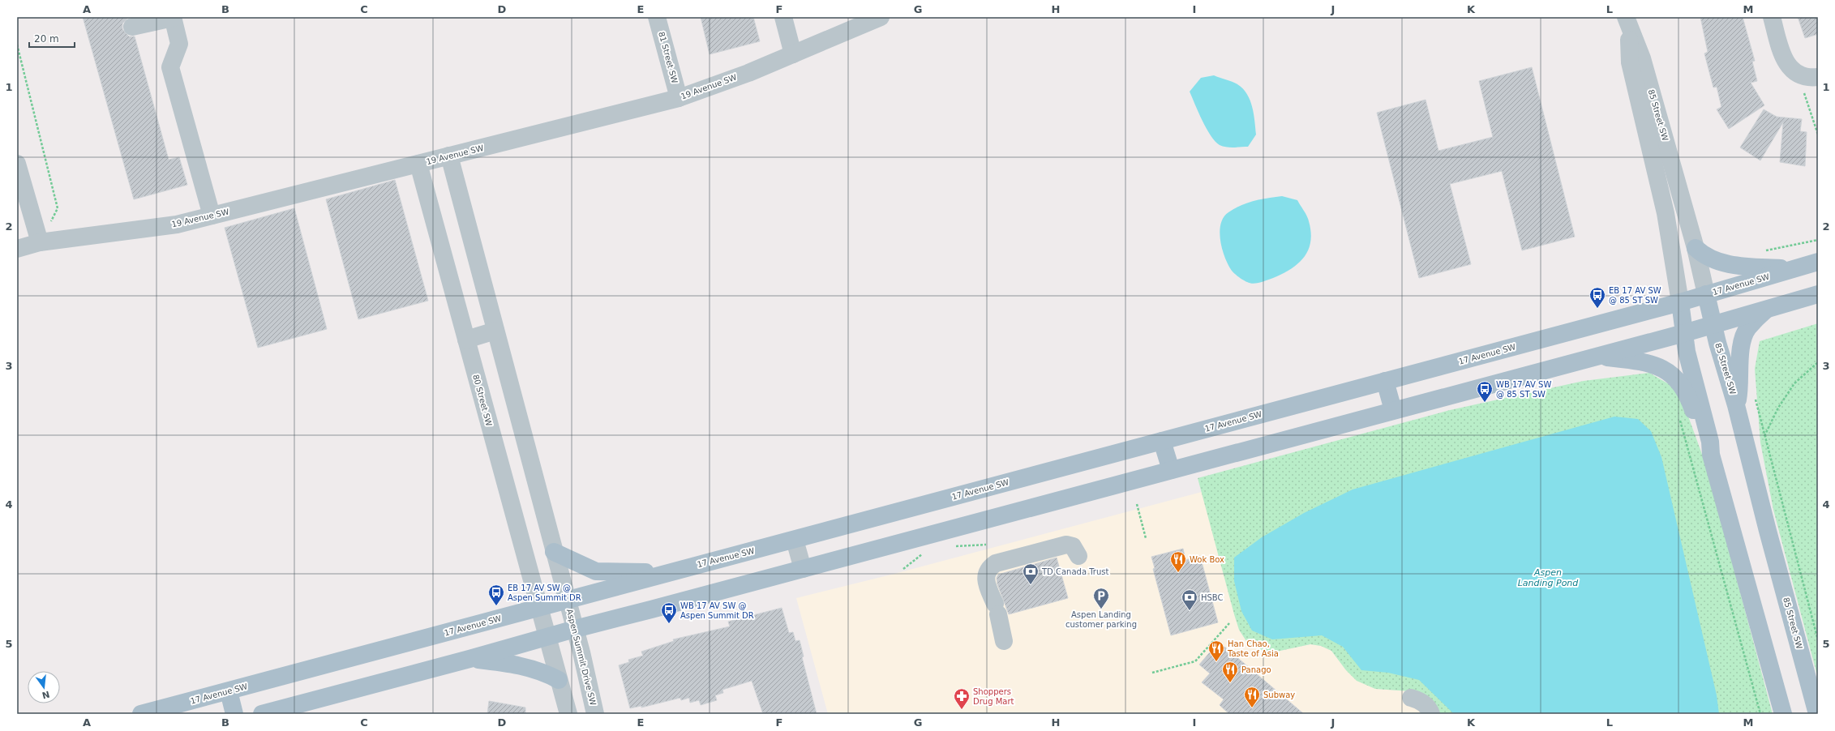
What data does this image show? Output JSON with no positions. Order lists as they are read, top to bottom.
{
  "streets": {
    "main road": ["85 Street SW", "17 Avenue SW"],
    "street": [
      "81 Street SW",
      "19 Avenue SW",
      "80 Street SW",
      "Aspen Summit Drive SW"
    ]
  },
  "crossings": [
    ["81 Street SW", "19 Avenue SW"],
    ["19 Avenue SW", "80 Street SW"],
    ["85 Street SW", "17 Avenue SW"],
    ["17 Avenue SW", "80 Street SW"],
    ["17 Avenue SW", "Aspen Summit Drive SW"]
  ],
  "water": ["Aspen Landing Pond"],
  "places": {
    "bus stop": [
      "EB 17 AV SW @ 85 ST SW",
      "WB 17 AV SW @ 85 ST SW",
      "EB 17 AV SW @ Aspen Summit DR",
      "WB 17 AV SW @ Aspen Summit DR"
    ],
    "restaurant": [
      "Wok Box",
      "Han Chao, Taste of Asia",
      "Panago",
      "Subway"
    ],
    "bank": ["TD Canada Trust", "HSBC"],
    "parking": ["Aspen Landing customer parking"],
    "pharmacy": ["Shoppers Drug Mart"]
  },
  "scale_bar": "20 m",
  "north": "bottom",
  "grid": {
    "columns": [
      "A",
      "B",
      "C",
      "D",
      "E",
      "F",
      "G",
      "H",
      "I",
      "J",
      "K",
      "L",
      "M"
    ],
    "rows": [
      "1",
      "2",
      "3",
      "4",
      "5"
    ]
  }
}
